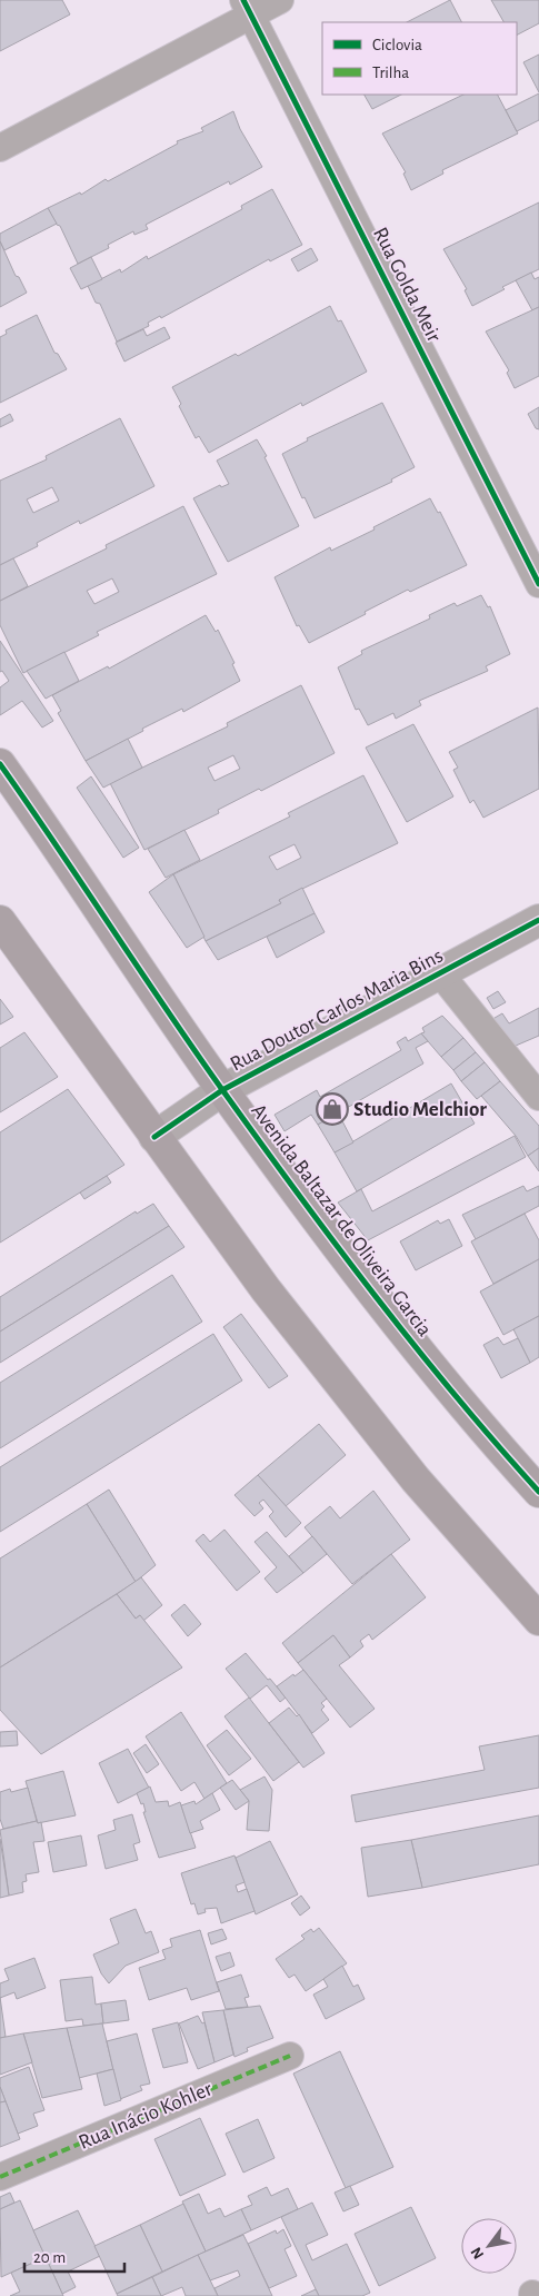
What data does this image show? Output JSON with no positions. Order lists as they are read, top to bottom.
{
  "streets": {
    "main road": ["Avenida Baltazar de Oliveira Garcia"],
    "street": ["Rua Golda Meir", "Rua Doutor Carlos Maria Bins", "Rua Inácio Kohler"]
  },
  "crossings": [
    ["Rua Doutor Carlos Maria Bins", "Avenida Baltazar de Oliveira Garcia"]
  ],
  "places": {
    "shop": ["Studio Melchior"]
  },
  "legend": ["Ciclovia", "Trilha"],
  "scale_bar": "20 m",
  "north": "bottom left"
}
